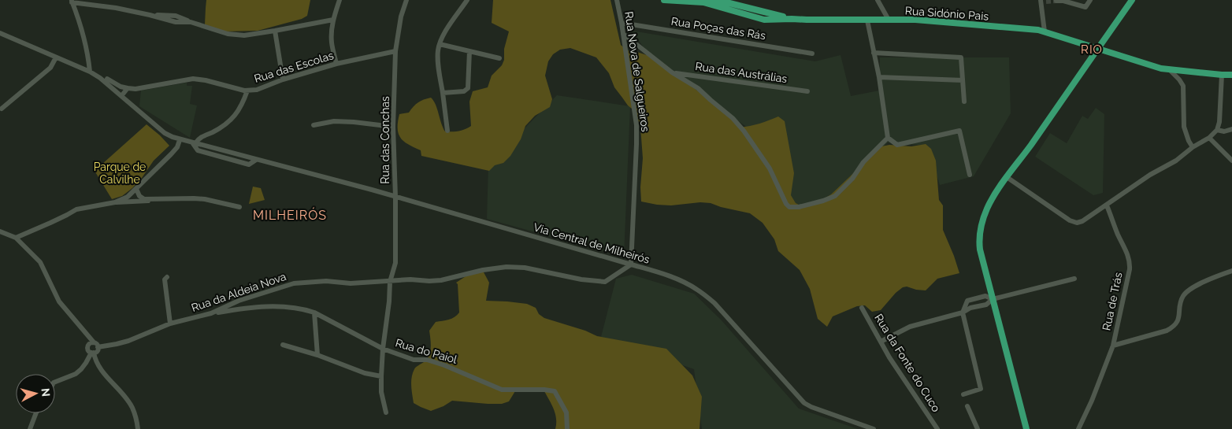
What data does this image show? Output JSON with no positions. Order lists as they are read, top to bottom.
{
  "streets": {
    "main road": ["Rua Sidónio Pais"],
    "street": [
      "Rua Poças das Rás",
      "Rua das Escolas",
      "Rua Nova de Salgueiros",
      "Rua das Austrálias",
      "Rua das Conchas",
      "Via Central de Milheirós",
      "Rua da Aldeia Nova",
      "Rua de Trás",
      "Rua do Paiol",
      "Rua da Fonte do Cuco"
    ]
  },
  "crossings": [
    ["Rua Poças das Rás", "Rua Nova de Salgueiros"],
    ["Rua das Escolas", "Rua das Conchas"],
    ["Rua das Escolas", "Via Central de Milheirós"],
    ["Rua Nova de Salgueiros", "Via Central de Milheirós"],
    ["Rua Nova de Salgueiros", "Rua da Aldeia Nova"],
    ["Rua das Conchas", "Via Central de Milheirós"],
    ["Rua das Conchas", "Rua da Aldeia Nova"],
    ["Rua das Conchas", "Rua do Paiol"],
    ["Via Central de Milheirós", "Rua da Aldeia Nova"],
    ["Rua da Aldeia Nova", "Rua do Paiol"]
  ],
  "districts": ["RIO", "MILHEIRÓS"],
  "parks": ["Parque de Calvilhe"],
  "north": "right"
}
